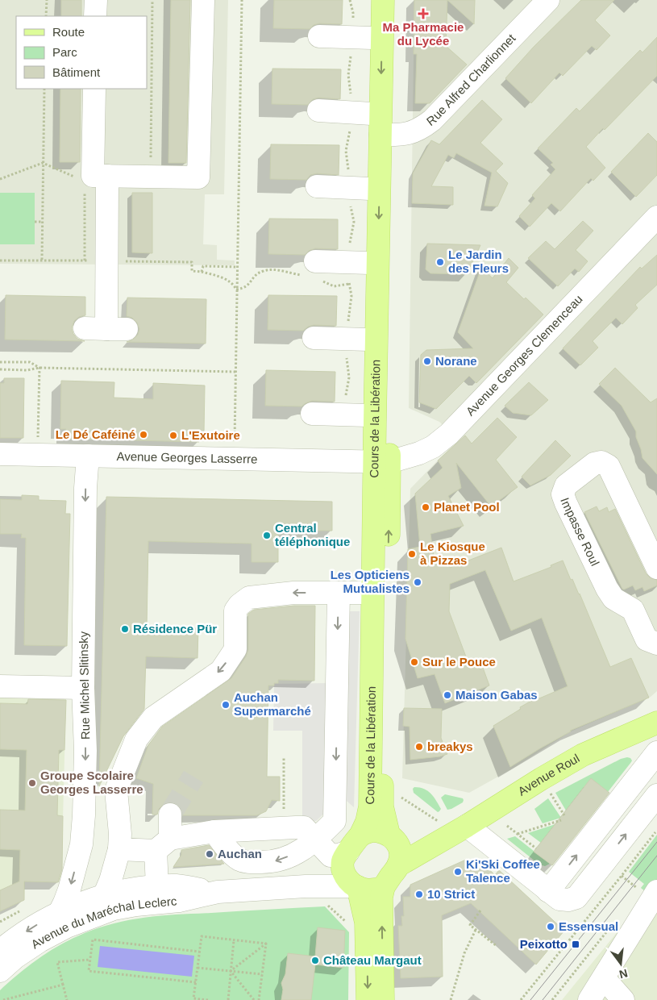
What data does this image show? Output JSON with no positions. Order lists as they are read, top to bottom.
{
  "streets": {
    "main road": ["Cours de la Libération", "Avenue Roul"],
    "street": [
      "Rue Alfred Charlionnet",
      "Avenue Georges Clemenceau",
      "Avenue Georges Lasserre",
      "Impasse Roul",
      "Rue Michel Slitinsky",
      "Avenue du Maréchal Leclerc"
    ]
  },
  "crossings": [
    ["Rue Alfred Charlionnet", "Cours de la Libération"],
    ["Avenue Georges Clemenceau", "Cours de la Libération"],
    ["Avenue Georges Clemenceau", "Avenue Georges Lasserre"],
    ["Cours de la Libération", "Avenue Georges Lasserre"],
    ["Cours de la Libération", "Avenue Roul"],
    ["Cours de la Libération", "Avenue du Maréchal Leclerc"],
    ["Avenue Georges Lasserre", "Rue Michel Slitinsky"],
    ["Rue Michel Slitinsky", "Avenue du Maréchal Leclerc"],
    ["Avenue Roul", "Avenue du Maréchal Leclerc"]
  ],
  "one_way": ["Rue Michel Slitinsky"],
  "places": {
    "health": ["Ma Pharmacie du Lycée"],
    "other": [
      "Le Jardin des Fleurs",
      "Norane",
      "Le Dé Caféiné",
      "L'Exutoire",
      "Planet Pool",
      "Central téléphonique",
      "Le Kiosque à Pizzas",
      "Les Opticiens Mutualistes",
      "Résidence Pür",
      "Sur le Pouce",
      "Maison Gabas",
      "Auchan Supermarché",
      "breakys",
      "Groupe Scolaire Georges Lasserre",
      "Auchan",
      "Ki'Ski Coffee Talence",
      "10 Strict",
      "Essensual",
      "Château Margaut"
    ],
    "transit": ["Peixotto"]
  },
  "legend": ["Route", "Parc", "Bâtiment"],
  "north": "bottom"
}
